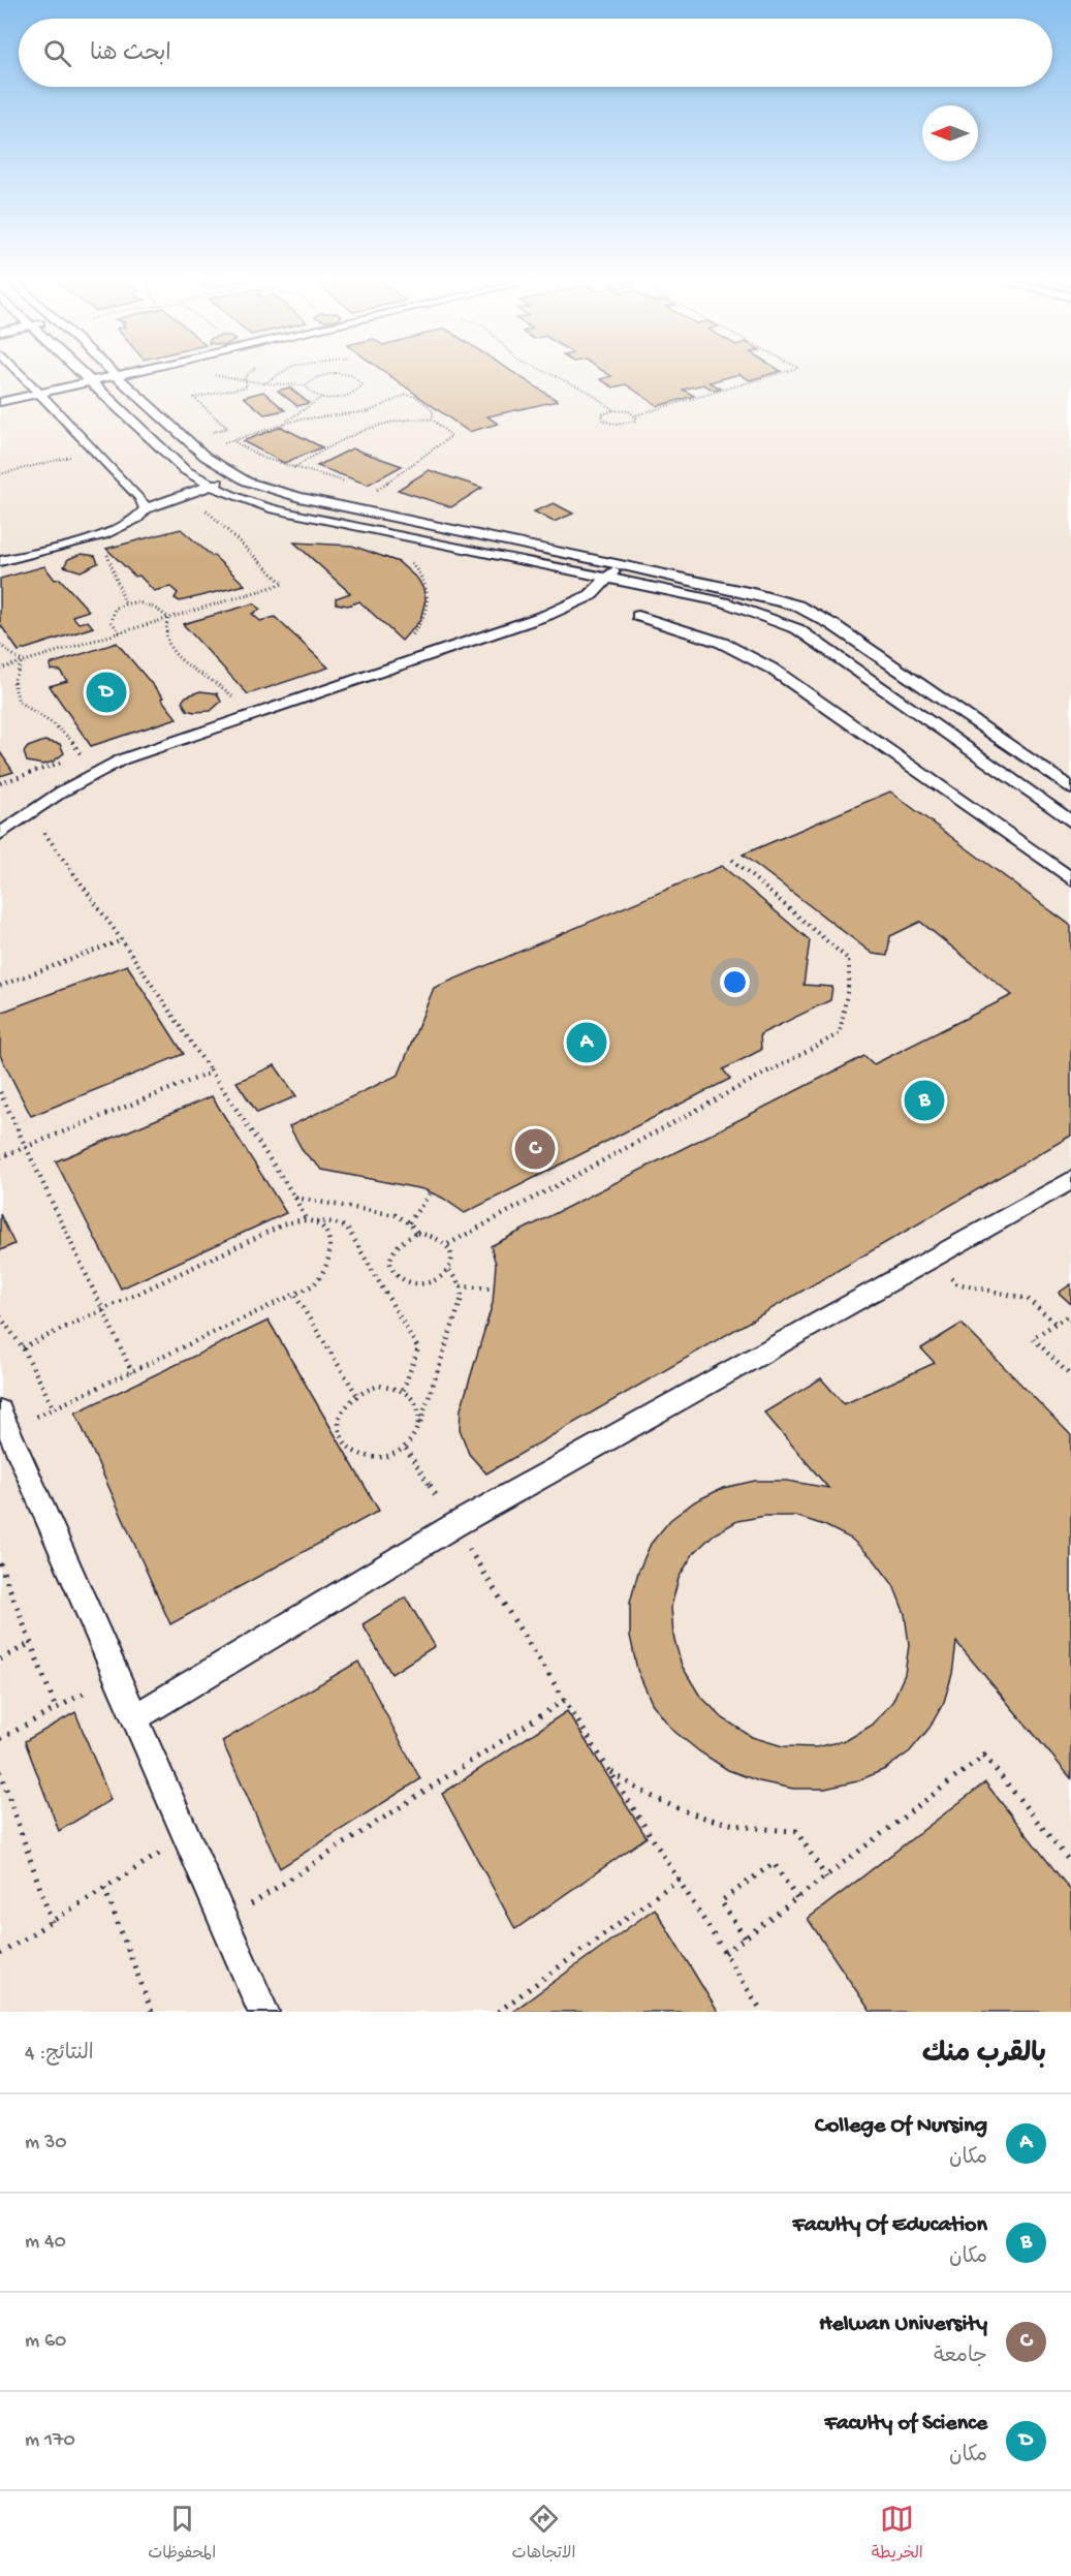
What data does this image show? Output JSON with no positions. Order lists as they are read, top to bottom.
{
  "north": "left",
  "page": {
    "search": "ابحث هنا",
    "pins": [
      "D",
      "A",
      "B",
      "C"
    ],
    "heading": ["بالقرب منك", "النتائج: 4"],
    "list": [
      {
        "mark": "A",
        "name": "College Of Nursing",
        "note": "مكان",
        "value": "30 m"
      },
      {
        "mark": "B",
        "name": "Faculty Of Education",
        "note": "مكان",
        "value": "40 m"
      },
      {
        "mark": "C",
        "name": "Helwan University",
        "note": "جامعة",
        "value": "60 m"
      },
      {
        "mark": "D",
        "name": "Faculty of Science",
        "note": "مكان",
        "value": "170 m"
      }
    ],
    "nav": ["الخريطة", "الاتجاهات", "المحفوظات"]
  }
}
